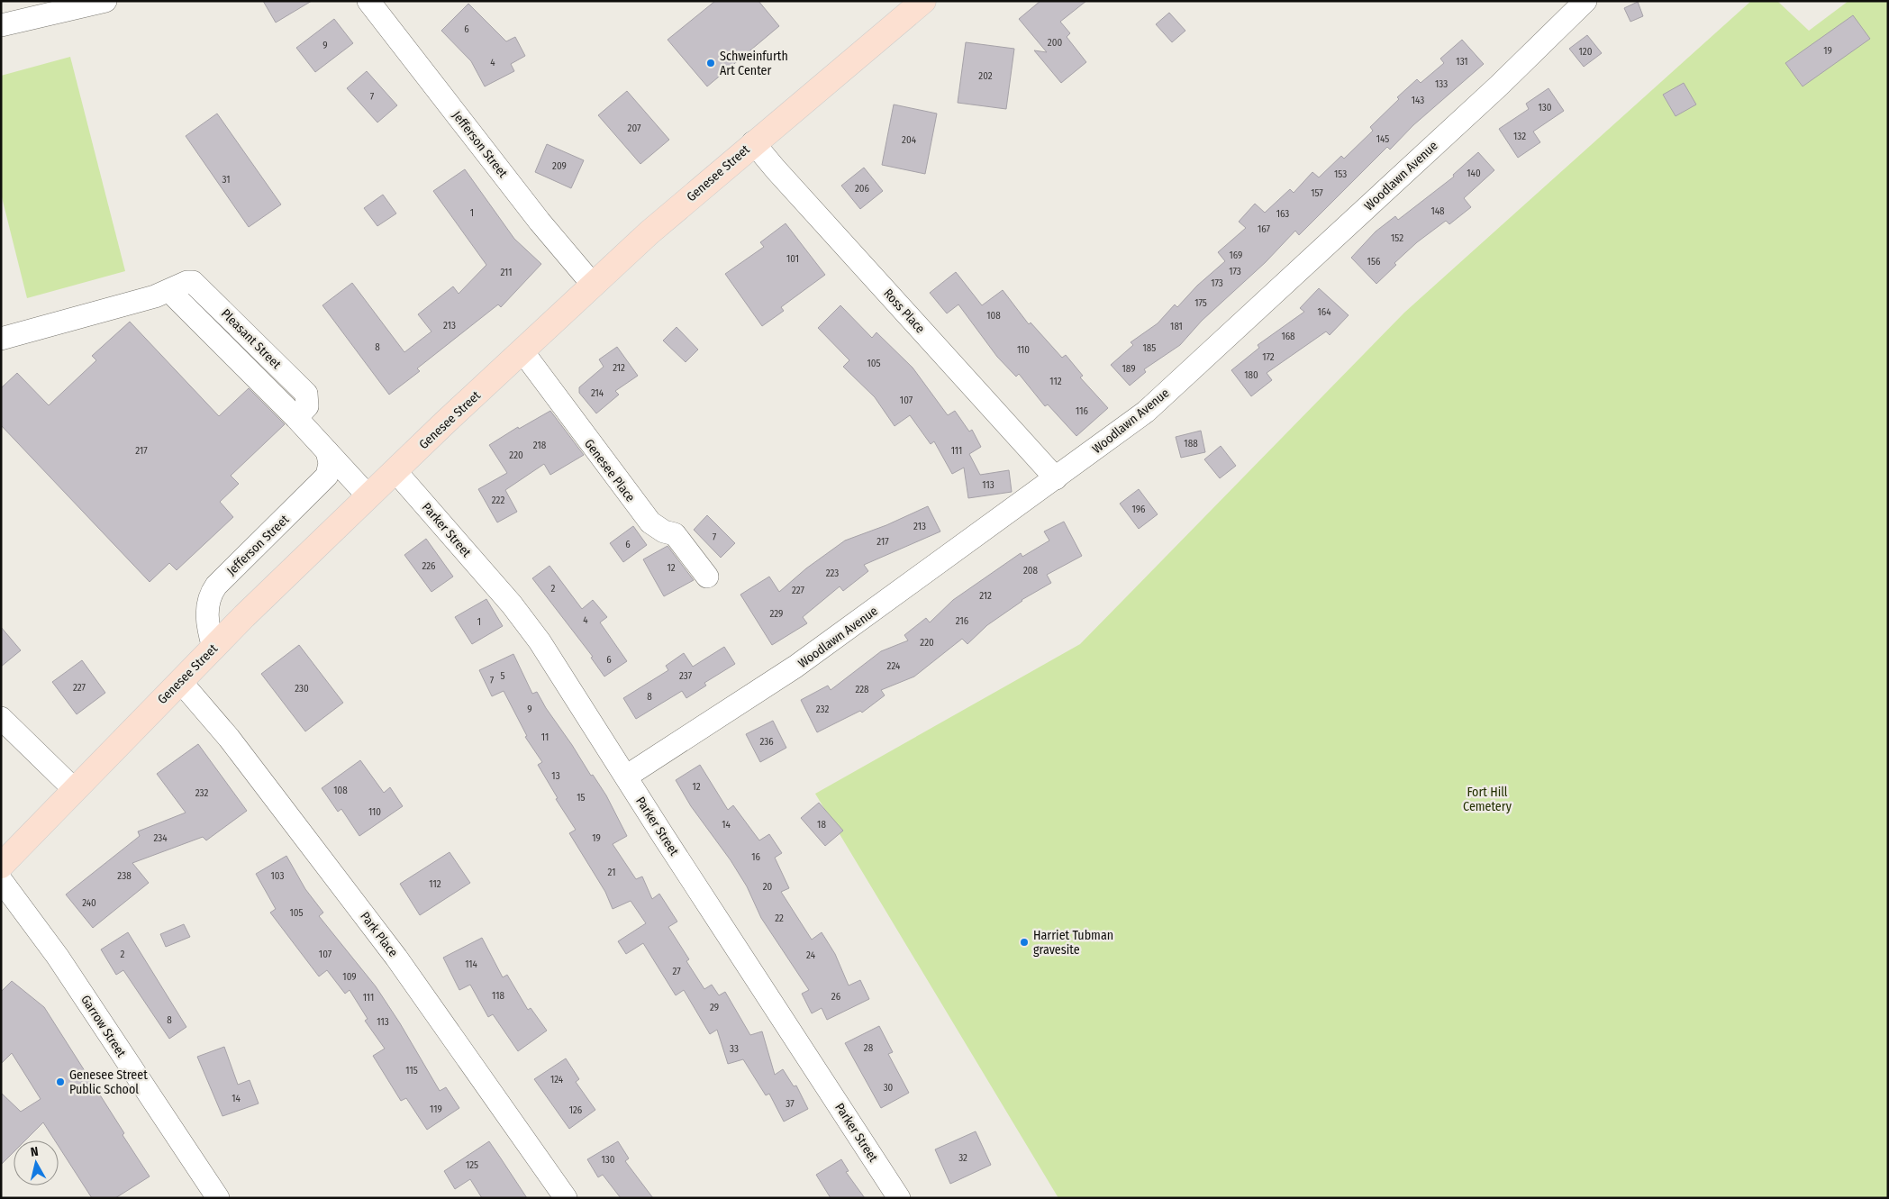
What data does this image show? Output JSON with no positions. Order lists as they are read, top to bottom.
{
  "streets": {
    "main road": ["Genesee Street"],
    "street": [
      "Jefferson Street",
      "Woodlawn Avenue",
      "Ross Place",
      "Pleasant Street",
      "Genesee Place",
      "Parker Street",
      "Park Place",
      "Garrow Street"
    ]
  },
  "crossings": [
    ["Jefferson Street", "Genesee Street"],
    ["Jefferson Street", "Pleasant Street"],
    ["Genesee Street", "Ross Place"],
    ["Genesee Street", "Pleasant Street"],
    ["Genesee Street", "Genesee Place"],
    ["Genesee Street", "Parker Street"],
    ["Genesee Street", "Park Place"],
    ["Woodlawn Avenue", "Ross Place"],
    ["Woodlawn Avenue", "Parker Street"]
  ],
  "parks": ["Fort Hill Cemetery"],
  "places": ["Schweinfurth Art Center", "Harriet Tubman gravesite", "Genesee Street Public School"],
  "house_numbers": [
    "6",
    "200",
    "9",
    "19",
    "120",
    "131",
    "4",
    "202",
    "133",
    "7",
    "143",
    "130",
    "207",
    "132",
    "145",
    "204",
    "209",
    "140",
    "153",
    "31",
    "206",
    "157",
    "148",
    "1",
    "163",
    "167",
    "152",
    "169",
    "101",
    "156",
    "173",
    "211",
    "173",
    "175",
    "164",
    "108",
    "213",
    "181",
    "168",
    "8",
    "185",
    "110",
    "172",
    "105",
    "212",
    "189",
    "180",
    "112",
    "214",
    "107",
    "116",
    "188",
    "218",
    "217",
    "111",
    "220",
    "113",
    "222",
    "196",
    "213",
    "7",
    "217",
    "6",
    "226",
    "12",
    "208",
    "223",
    "2",
    "227",
    "212",
    "229",
    "4",
    "216",
    "1",
    "220",
    "6",
    "224",
    "5",
    "237",
    "7",
    "227",
    "230",
    "228",
    "8",
    "9",
    "232",
    "11",
    "236",
    "13",
    "12",
    "108",
    "232",
    "15",
    "110",
    "14",
    "18",
    "234",
    "19",
    "16",
    "21",
    "238",
    "103",
    "112",
    "20",
    "240",
    "105",
    "22",
    "2",
    "107",
    "24",
    "114",
    "27",
    "109",
    "118",
    "26",
    "111",
    "29",
    "8",
    "113",
    "28",
    "33",
    "115",
    "124",
    "30",
    "14",
    "37",
    "119",
    "126",
    "32",
    "130",
    "125"
  ],
  "north": "top"
}
